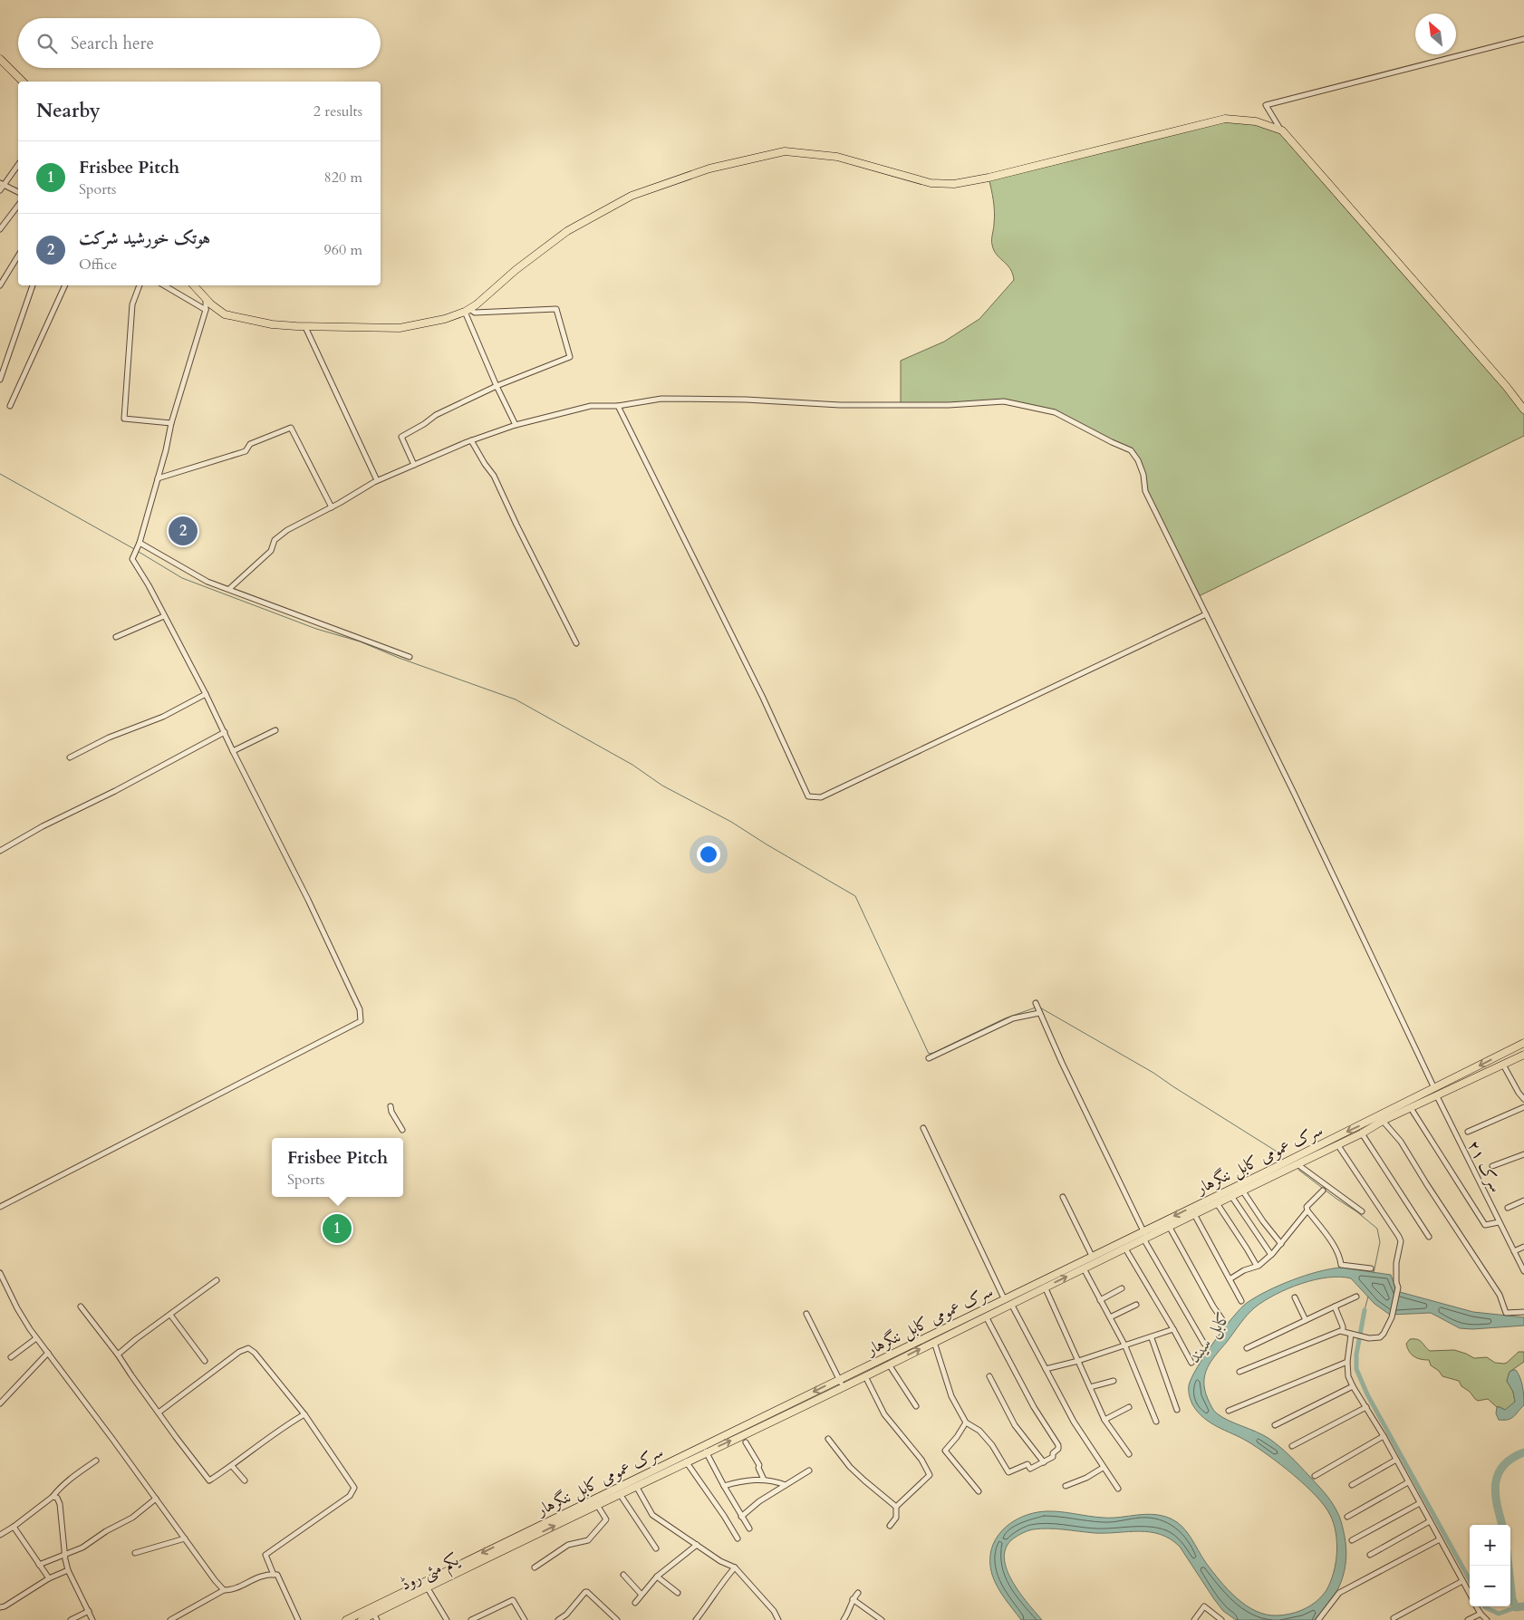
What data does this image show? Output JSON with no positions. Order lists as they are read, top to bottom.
{
  "streets": {
    "highway": ["سرک عمومی کابل ننگرهار", "یکم مئی روڈ"],
    "street": ["سرک ۲۱"]
  },
  "crossings": [
    ["سرک عمومی کابل ننگرهار", "سرک ۲۱"],
    ["سرک عمومی کابل ننگرهار", "یکم مئی روڈ"]
  ],
  "water": ["کابل سيند"],
  "north": "top left",
  "page": {
    "search": "Search here",
    "heading": ["Nearby", "2 results"],
    "list": [
      {
        "mark": "1",
        "name": "Frisbee Pitch",
        "note": "Sports",
        "value": "820 m"
      },
      {
        "mark": "2",
        "name": "هوتک خورشید شرکت",
        "note": "Office",
        "value": "960 m"
      }
    ],
    "pins": ["2", "1"],
    "popup": ["Frisbee Pitch", "Sports"],
    "map_buttons": ["+", "−"]
  }
}
